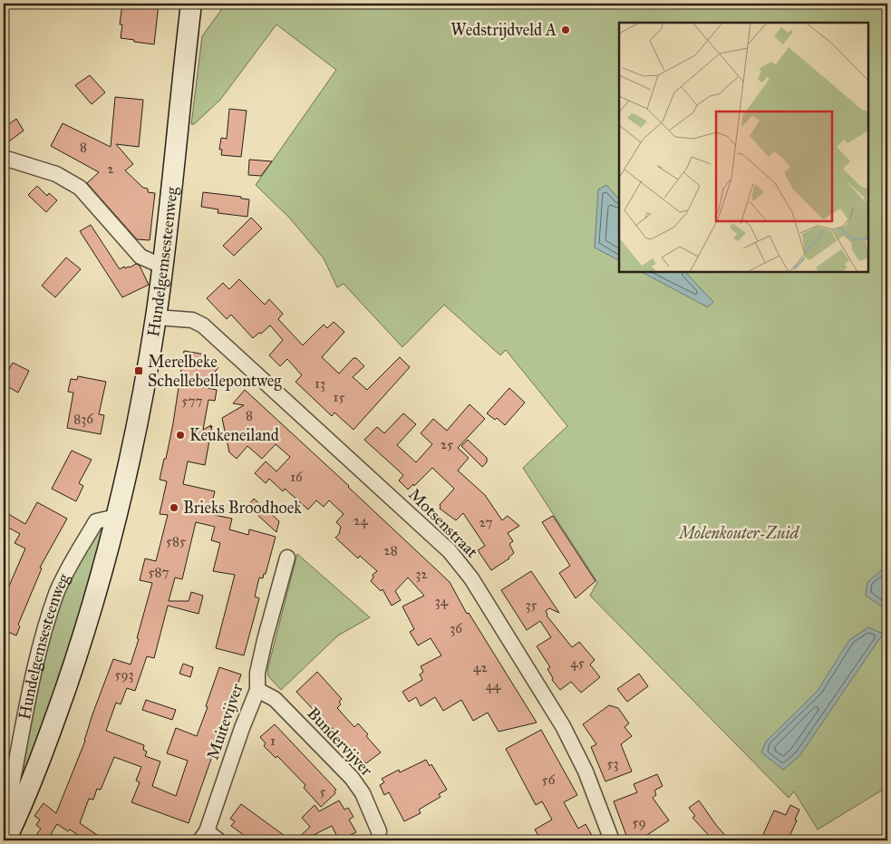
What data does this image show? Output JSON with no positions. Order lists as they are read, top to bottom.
{
  "streets": {
    "main road": ["Hundelgemsesteenweg"],
    "street": ["Motsenstraat", "Muitevijver", "Bundervijver"]
  },
  "crossings": [
    ["Hundelgemsesteenweg", "Motsenstraat"],
    ["Muitevijver", "Bundervijver"]
  ],
  "parks": ["Molenkouter-Zuid"],
  "places": {
    "other": ["Wedstrijdveld A", "Keukeneiland", "Brieks Broodhoek"],
    "transit": ["Merelbeke Schellebellepontweg"]
  },
  "house_numbers": [
    "8",
    "2",
    "13",
    "15",
    "577",
    "8",
    "836",
    "25",
    "16",
    "24",
    "27",
    "585",
    "28",
    "587",
    "32",
    "34",
    "35",
    "36",
    "45",
    "42",
    "593",
    "44",
    "1",
    "53",
    "56",
    "5",
    "59"
  ]
}
